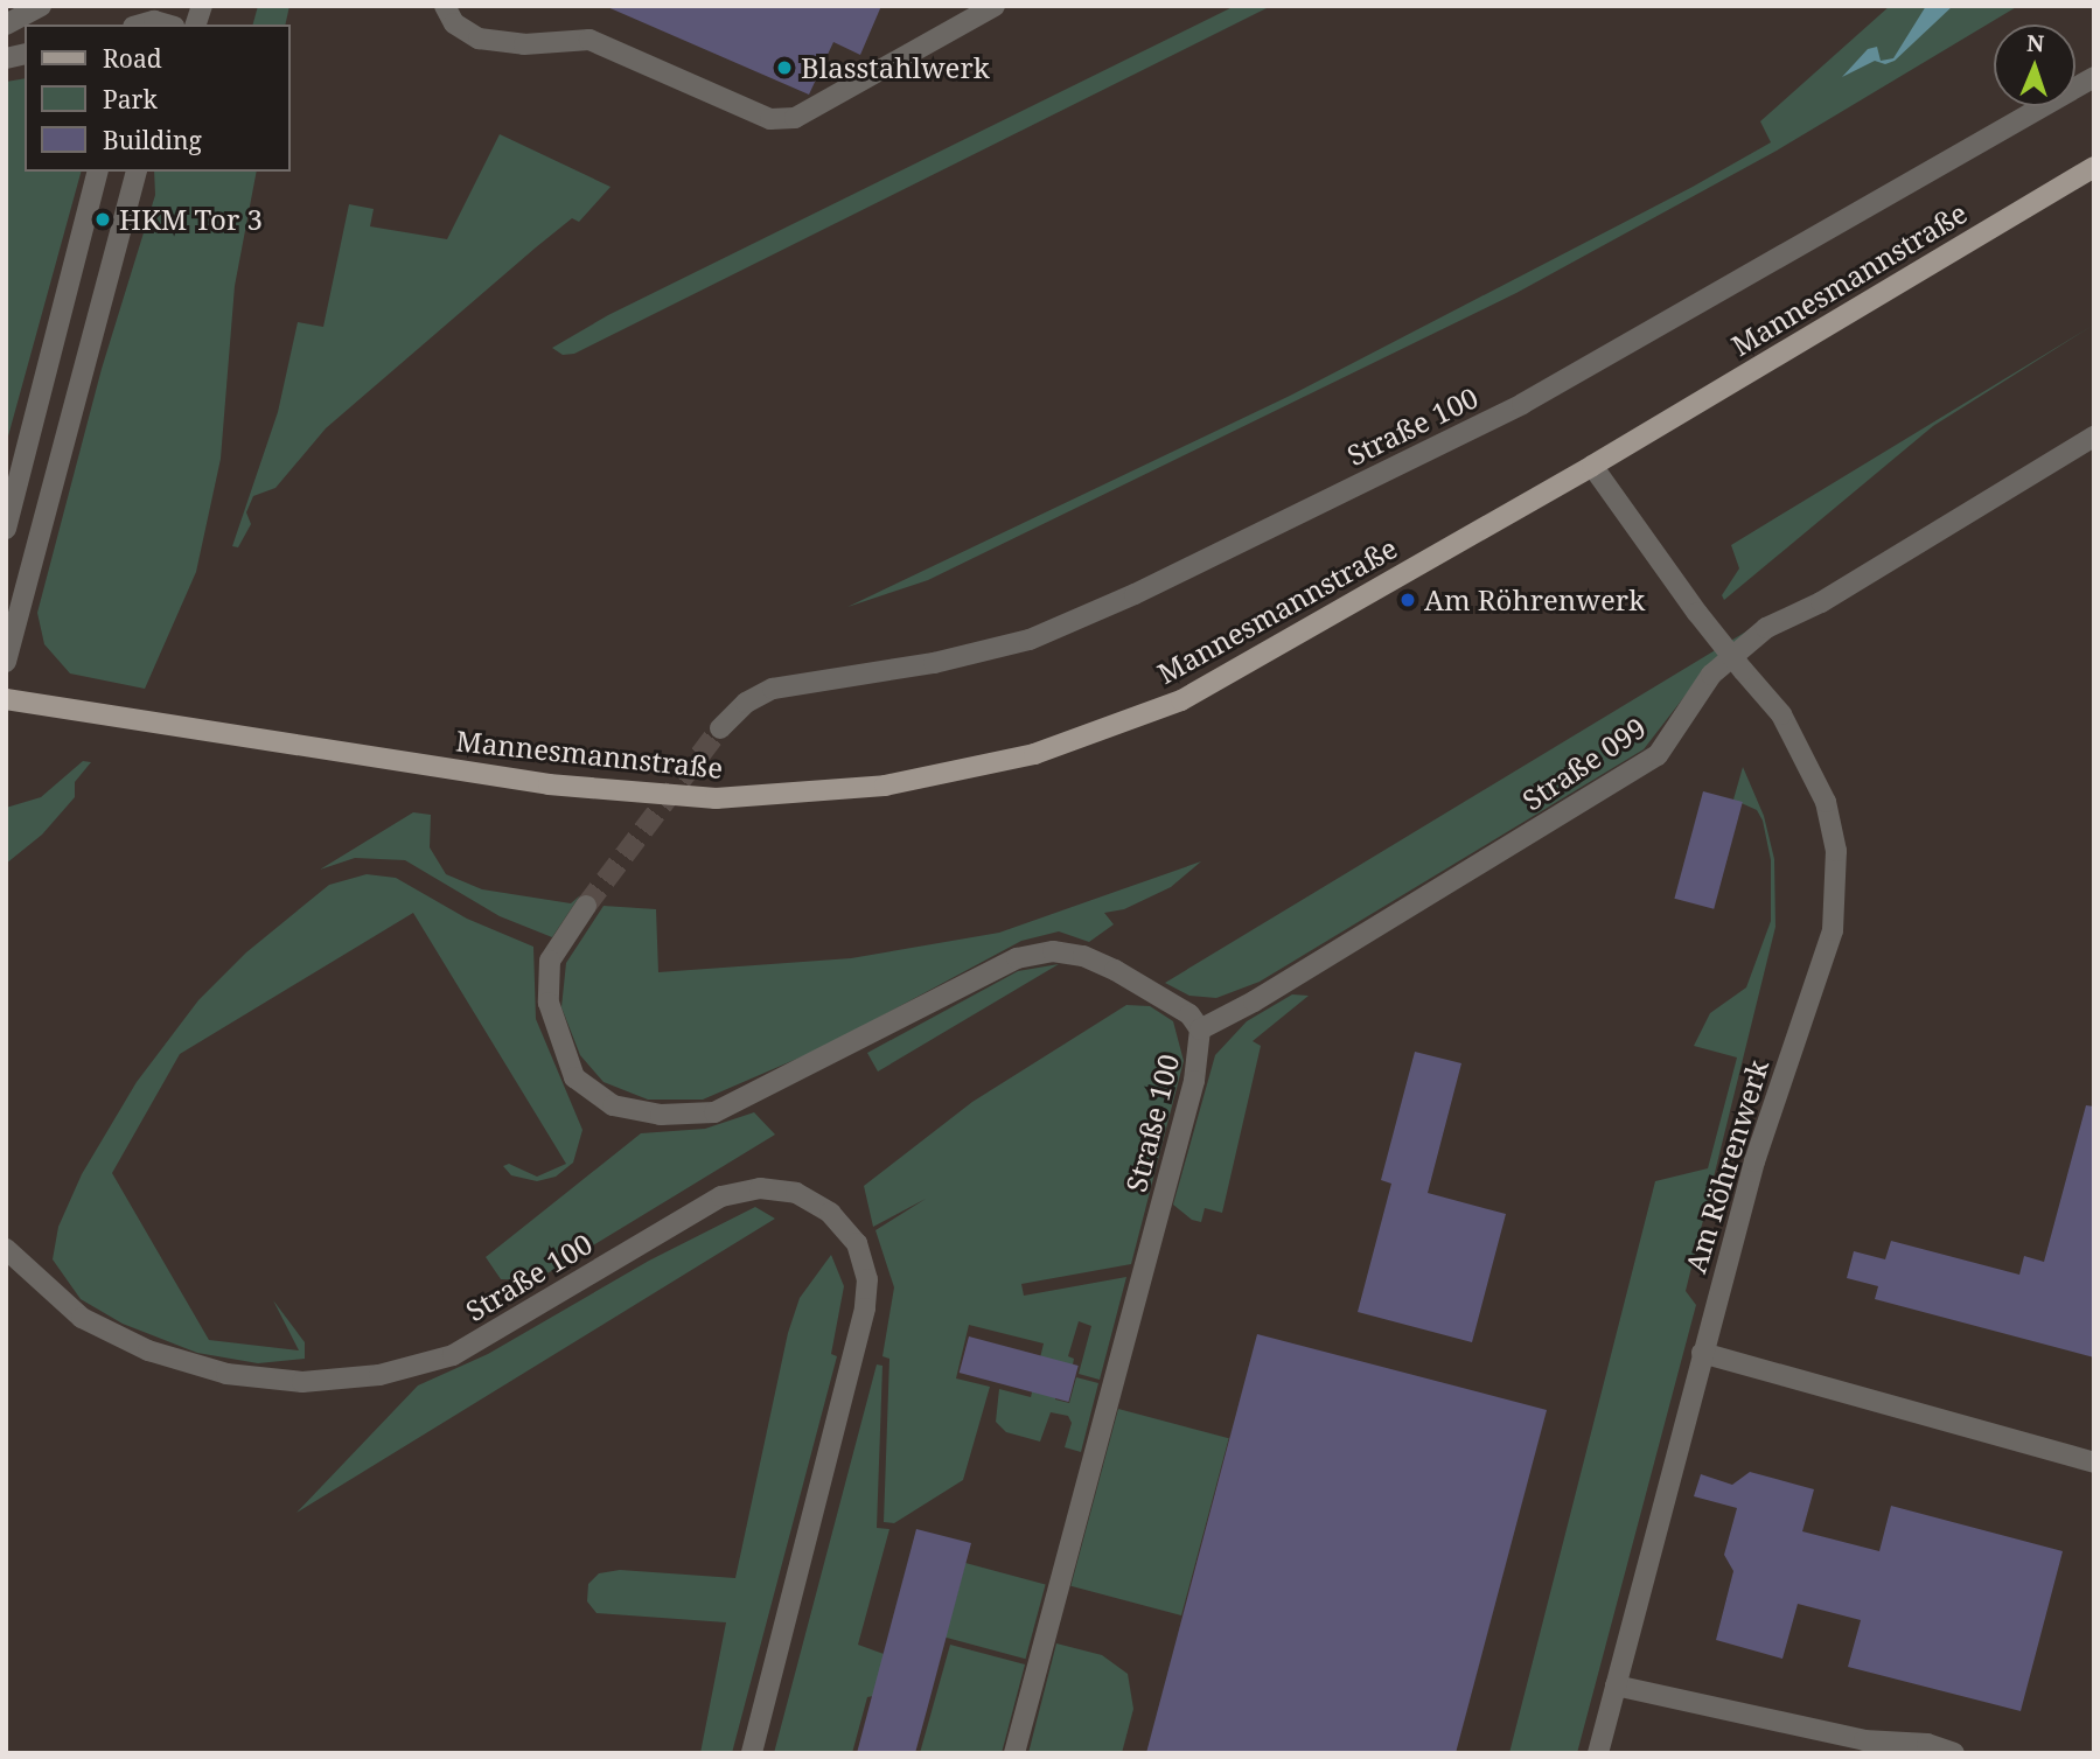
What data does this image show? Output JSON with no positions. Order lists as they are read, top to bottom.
{
  "streets": {
    "main road": ["Mannesmannstraße"],
    "street": ["Straße 100", "Straße 099", "Am Röhrenwerk"]
  },
  "crossings": [
    ["Mannesmannstraße", "Am Röhrenwerk"],
    ["Straße 100", "Straße 099"]
  ],
  "places": ["Blasstahlwerk", "HKM Tor 3", "Am Röhrenwerk"],
  "legend": ["Road", "Park", "Building"],
  "north": "top"
}
